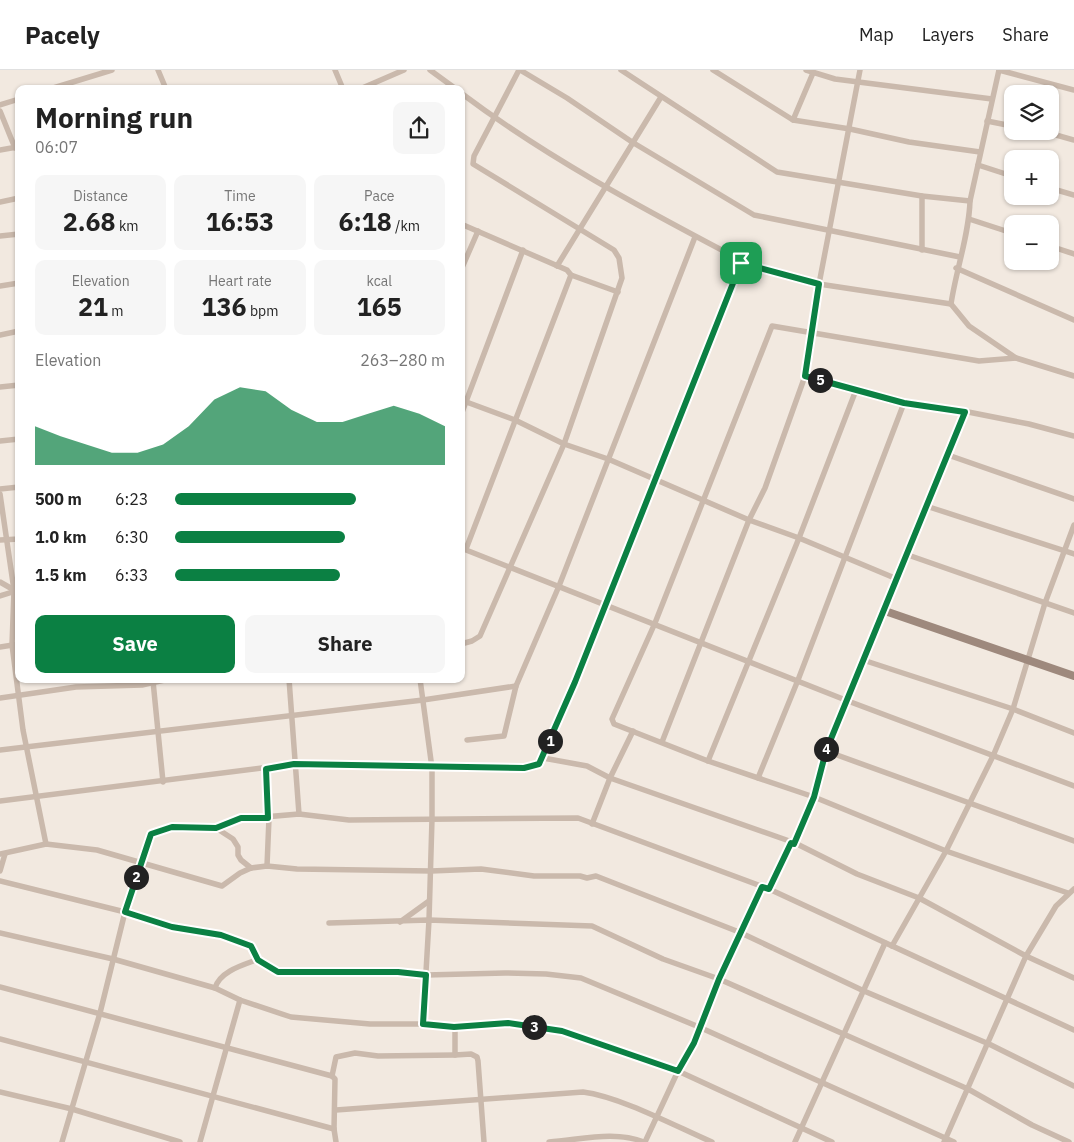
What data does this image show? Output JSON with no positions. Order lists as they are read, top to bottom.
{
  "page": {
    "header": "Pacely",
    "nav": ["Map", "Layers", "Share"],
    "map_buttons": ["+", "−"],
    "heading": ["Morning run", "06:07"],
    "stats": [
      ["Distance", "2.68 km"],
      ["Time", "16:53"],
      ["Pace", "6:18 /km"],
      ["Elevation", "21 m"],
      ["Heart rate", "136 bpm"],
      ["kcal", "165"]
    ],
    "chart": ["Elevation", "263–280 m"],
    "pins": [
      "5",
      "1",
      "4",
      "2",
      "3"
    ],
    "list": [
      {
        "name": "500 m",
        "note": "6:23"
      },
      {
        "name": "1.0 km",
        "note": "6:30"
      },
      {
        "name": "1.5 km",
        "note": "6:33"
      }
    ],
    "buttons": ["Save", "Share"]
  }
}
